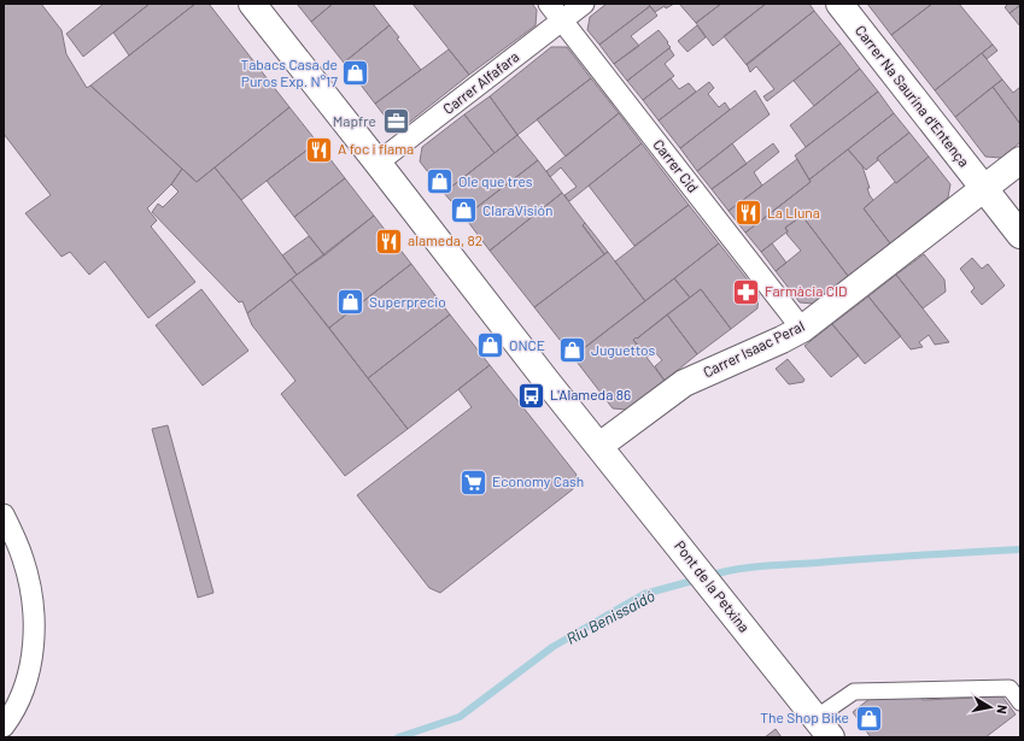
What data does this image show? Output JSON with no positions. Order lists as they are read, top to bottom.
{
  "streets": {
    "main road": ["Carrer Na Saurina d'Entença", "Carrer Isaac Peral", "Pont de la Petxina"],
    "street": ["Carrer Alfafara", "Carrer Cid"]
  },
  "crossings": [
    ["Carrer Alfafara", "Carrer Cid"],
    ["Carrer Alfafara", "Pont de la Petxina"],
    ["Carrer Na Saurina d'Entença", "Carrer Isaac Peral"],
    ["Carrer Cid", "Carrer Isaac Peral"],
    ["Carrer Isaac Peral", "Pont de la Petxina"]
  ],
  "water": ["Riu Benissaidó"],
  "places": {
    "shop": [
      "Tabacs Casa de Puros Exp. N°17",
      "Ole que tres",
      "ClaraVisión",
      "Superprecio",
      "ONCE",
      "Juguettos",
      "The Shop Bike"
    ],
    "office": ["Mapfre"],
    "restaurant": ["A foc i flama", "La Lluna", "alameda, 82"],
    "pharmacy": ["Farmàcia CID"],
    "bus stop": ["L'Alameda 86"],
    "supermarket": ["Economy Cash"]
  },
  "north": "right"
}
